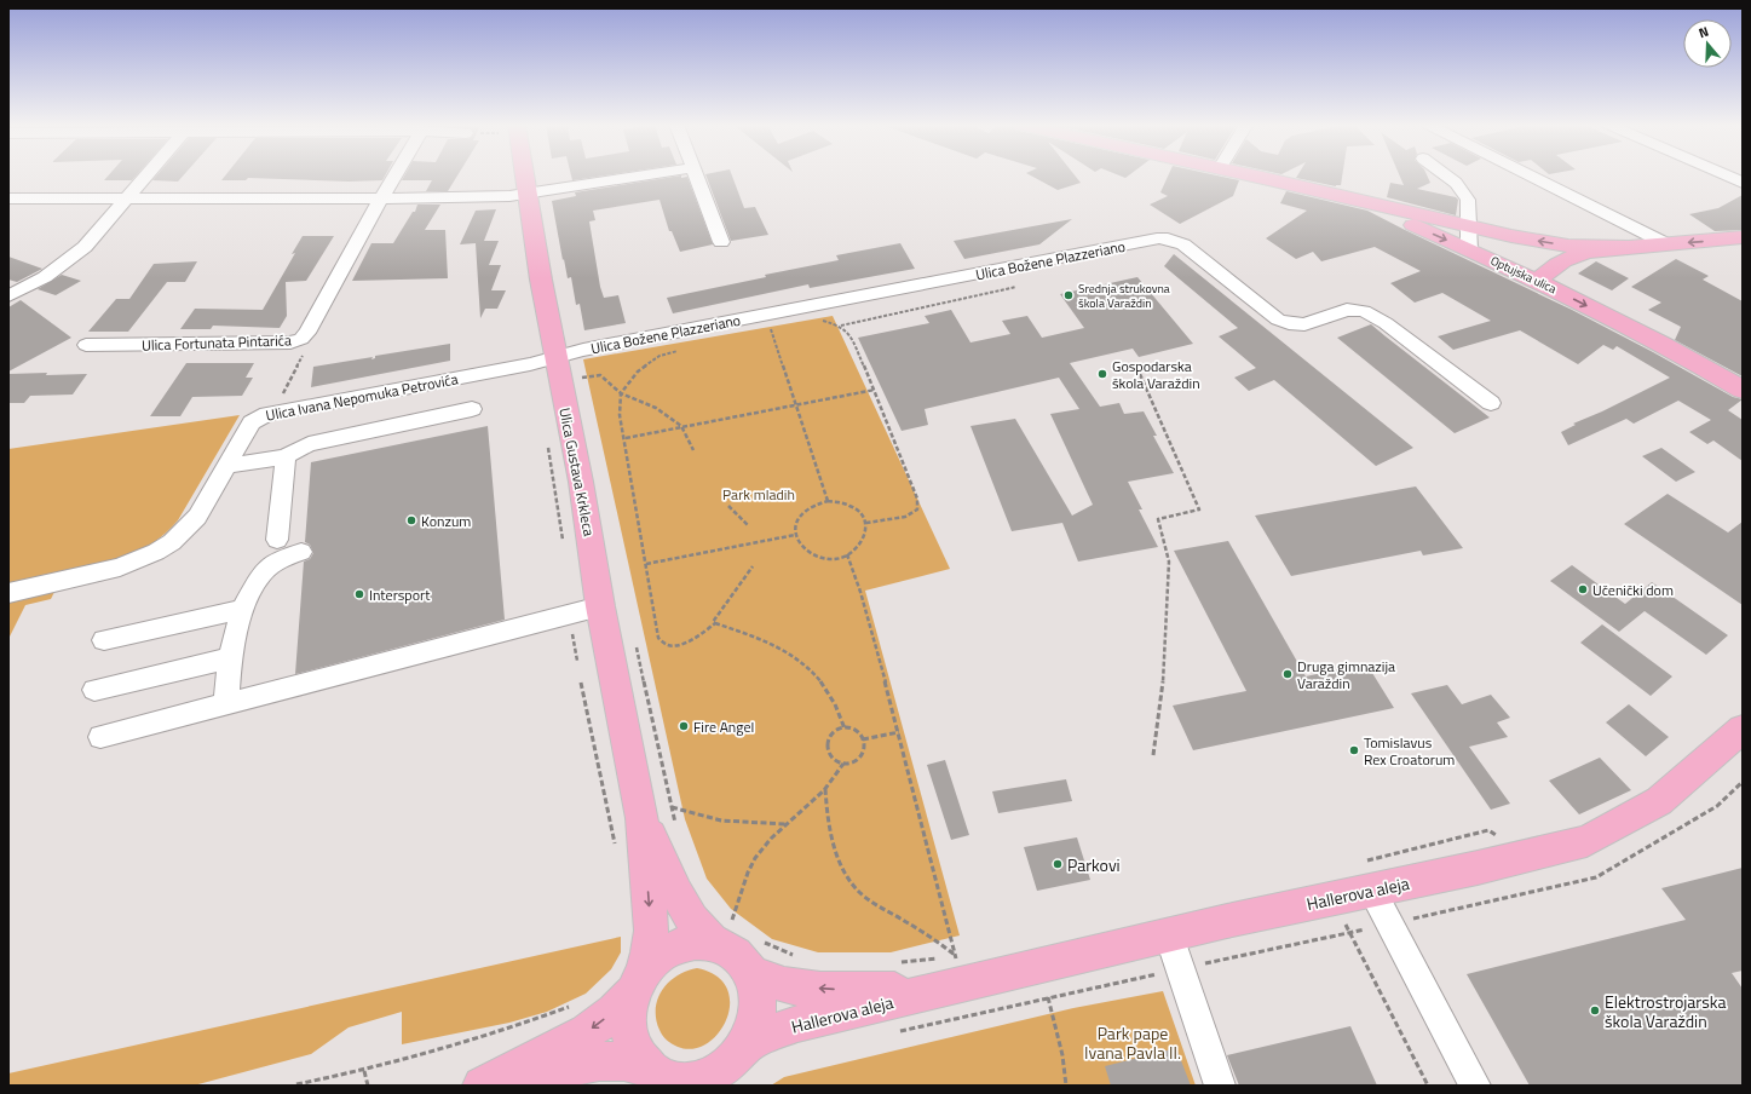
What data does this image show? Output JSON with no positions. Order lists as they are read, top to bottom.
{
  "streets": {
    "main road": ["Optujska ulica", "Ulica Gustava Krkleca", "Hallerova aleja"],
    "street": ["Ulica Božene Plazzeriano", "Ulica Fortunata Pintarića", "Ulica Ivana Nepomuka Petrovića"]
  },
  "crossings": [
    ["Ulica Božene Plazzeriano", "Ulica Ivana Nepomuka Petrovića"],
    ["Ulica Božene Plazzeriano", "Ulica Gustava Krkleca"],
    ["Ulica Ivana Nepomuka Petrovića", "Ulica Gustava Krkleca"],
    ["Ulica Gustava Krkleca", "Hallerova aleja"]
  ],
  "parks": ["Park mladih", "Park pape Ivana Pavla II."],
  "places": [
    "Srednja strukovna škola Varaždin",
    "Gospodarska škola Varaždin",
    "Konzum",
    "Učenički dom",
    "Intersport",
    "Druga gimnazija Varaždin",
    "Fire Angel",
    "Tomislavus Rex Croatorum",
    "Parkovi",
    "Elektrostrojarska škola Varaždin"
  ],
  "north": "top"
}
